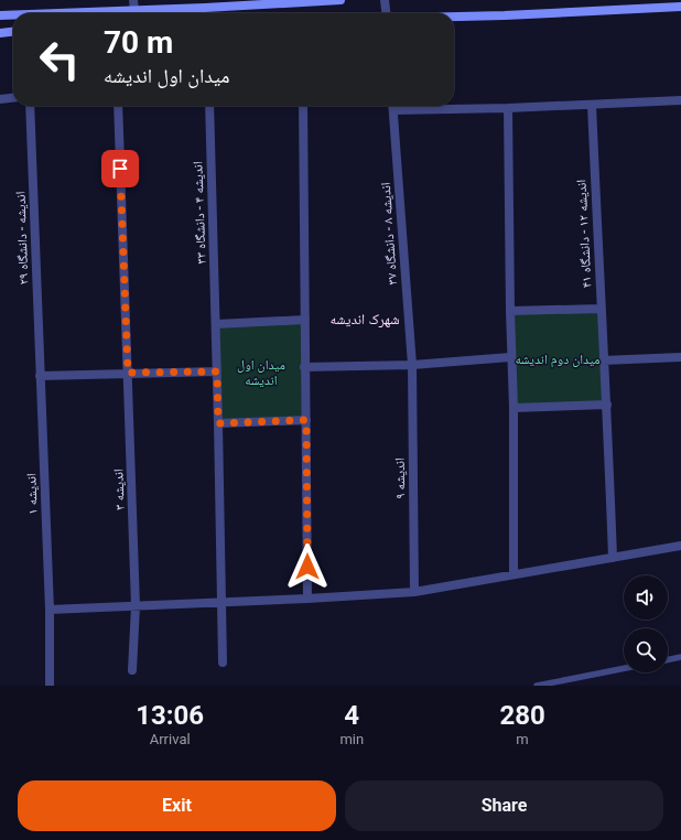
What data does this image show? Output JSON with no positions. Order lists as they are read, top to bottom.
{
  "streets": {
    "street": [
      "اندیشه ۴ - دانشگاه ۳۳",
      "اندیشه ۸ - دانشگاه ۳۷",
      "اندیشه ۱۲ - دانشگاه ۴۱",
      "اندیشه - دانشگاه ۲۹",
      "اندیشه ۹",
      "اندیشه ۳",
      "اندیشه ۱"
    ]
  },
  "crossings": [
    ["اندیشه ۸ - دانشگاه ۳۷", "اندیشه ۹"],
    ["اندیشه - دانشگاه ۲۹", "اندیشه ۱"]
  ],
  "districts": ["شهرک اندیشه"],
  "parks": ["میدان دوم اندیشه", "میدان اول اندیشه"],
  "page": {
    "turn": ["70 m", "میدان اول اندیشه"],
    "eta": [
      "13:06",
      "Arrival",
      "4",
      "min",
      "280",
      "m"
    ],
    "buttons": ["Exit", "Share"]
  }
}
